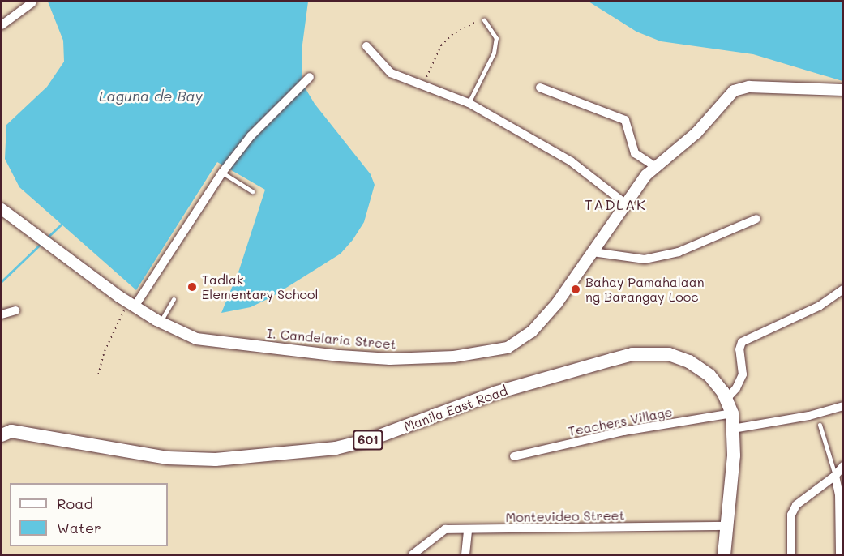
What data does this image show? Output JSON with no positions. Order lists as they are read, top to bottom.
{
  "streets": {
    "main road": ["Manila East Road", "601"],
    "street": ["I. Candelaria Street", "Teachers Village", "Montevideo Street"]
  },
  "crossings": [
    ["Manila East Road", "Teachers Village"],
    ["Manila East Road", "Montevideo Street"]
  ],
  "districts": ["TADLAK"],
  "water": ["Laguna de Bay"],
  "places": ["Tadlak Elementary School", "Bahay Pamahalaan ng Barangay Looc"],
  "legend": ["Road", "Water"]
}
